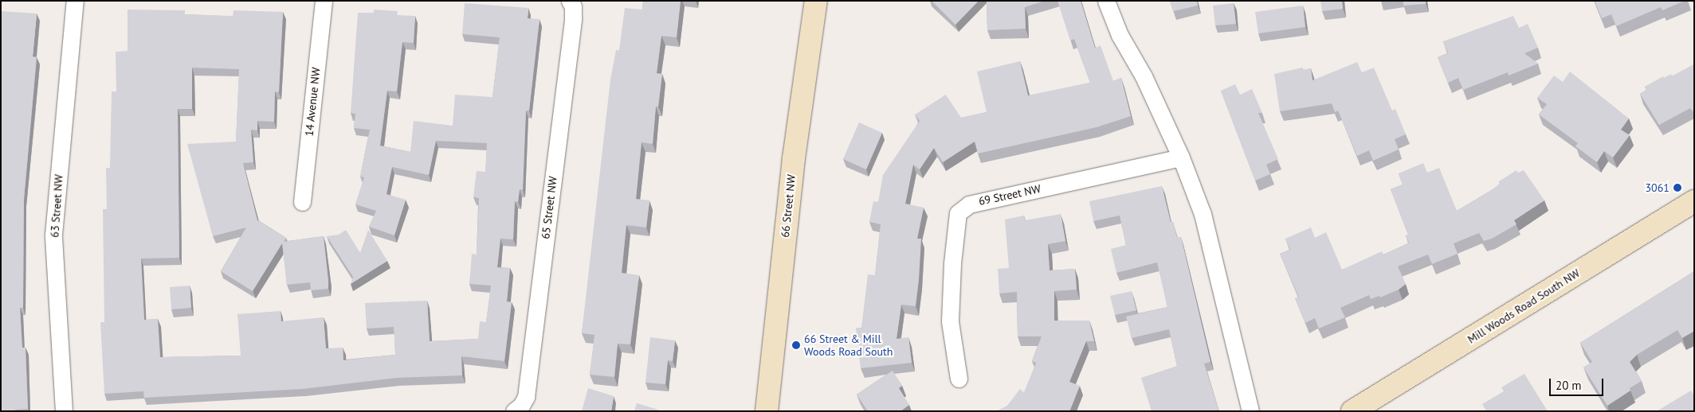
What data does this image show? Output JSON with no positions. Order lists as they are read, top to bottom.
{
  "streets": {
    "main road": ["66 Street NW", "Mill Woods Road South NW"],
    "street": [
      "14 Avenue NW",
      "69 Street NW",
      "63 Street NW",
      "65 Street NW"
    ]
  },
  "places": ["3061", "66 Street & Mill Woods Road South"],
  "scale_bar": "20 m"
}
